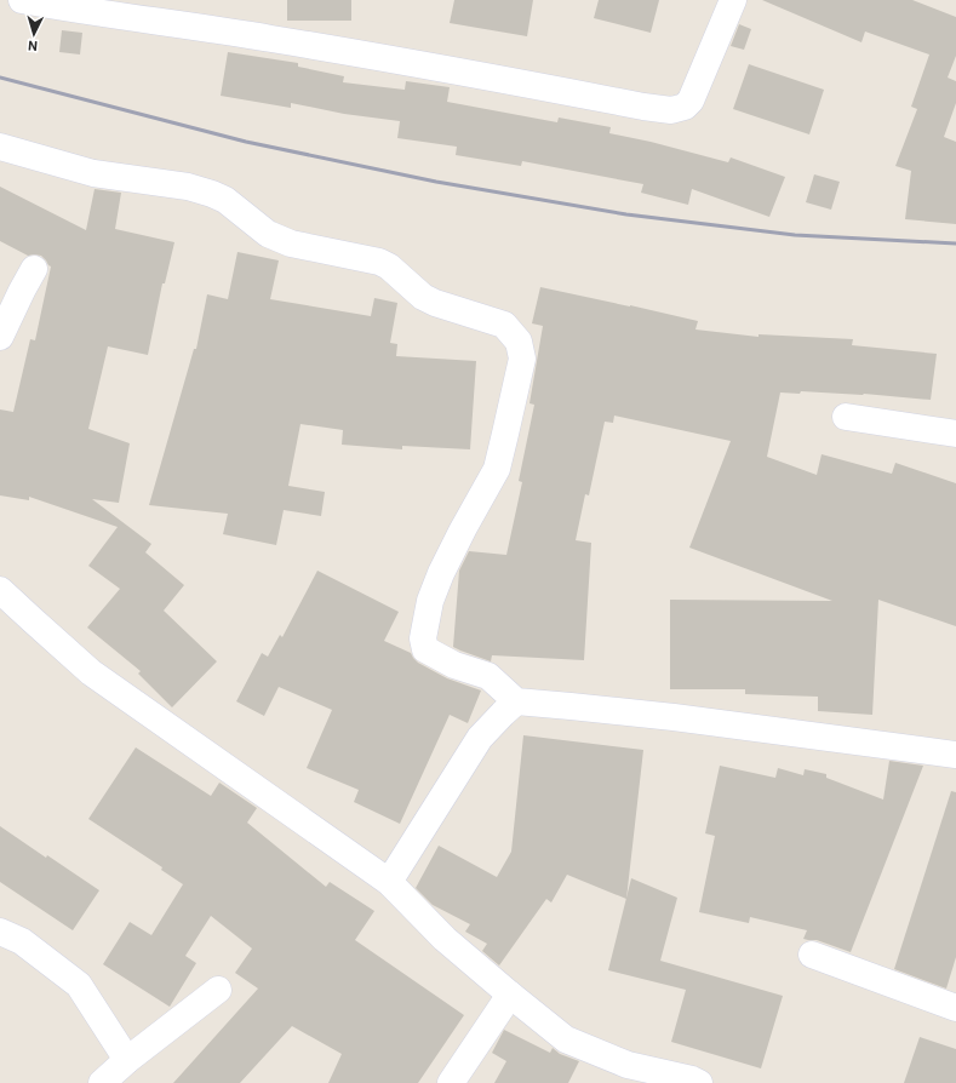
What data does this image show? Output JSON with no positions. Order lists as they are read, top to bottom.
{
  "north": "bottom"
}
